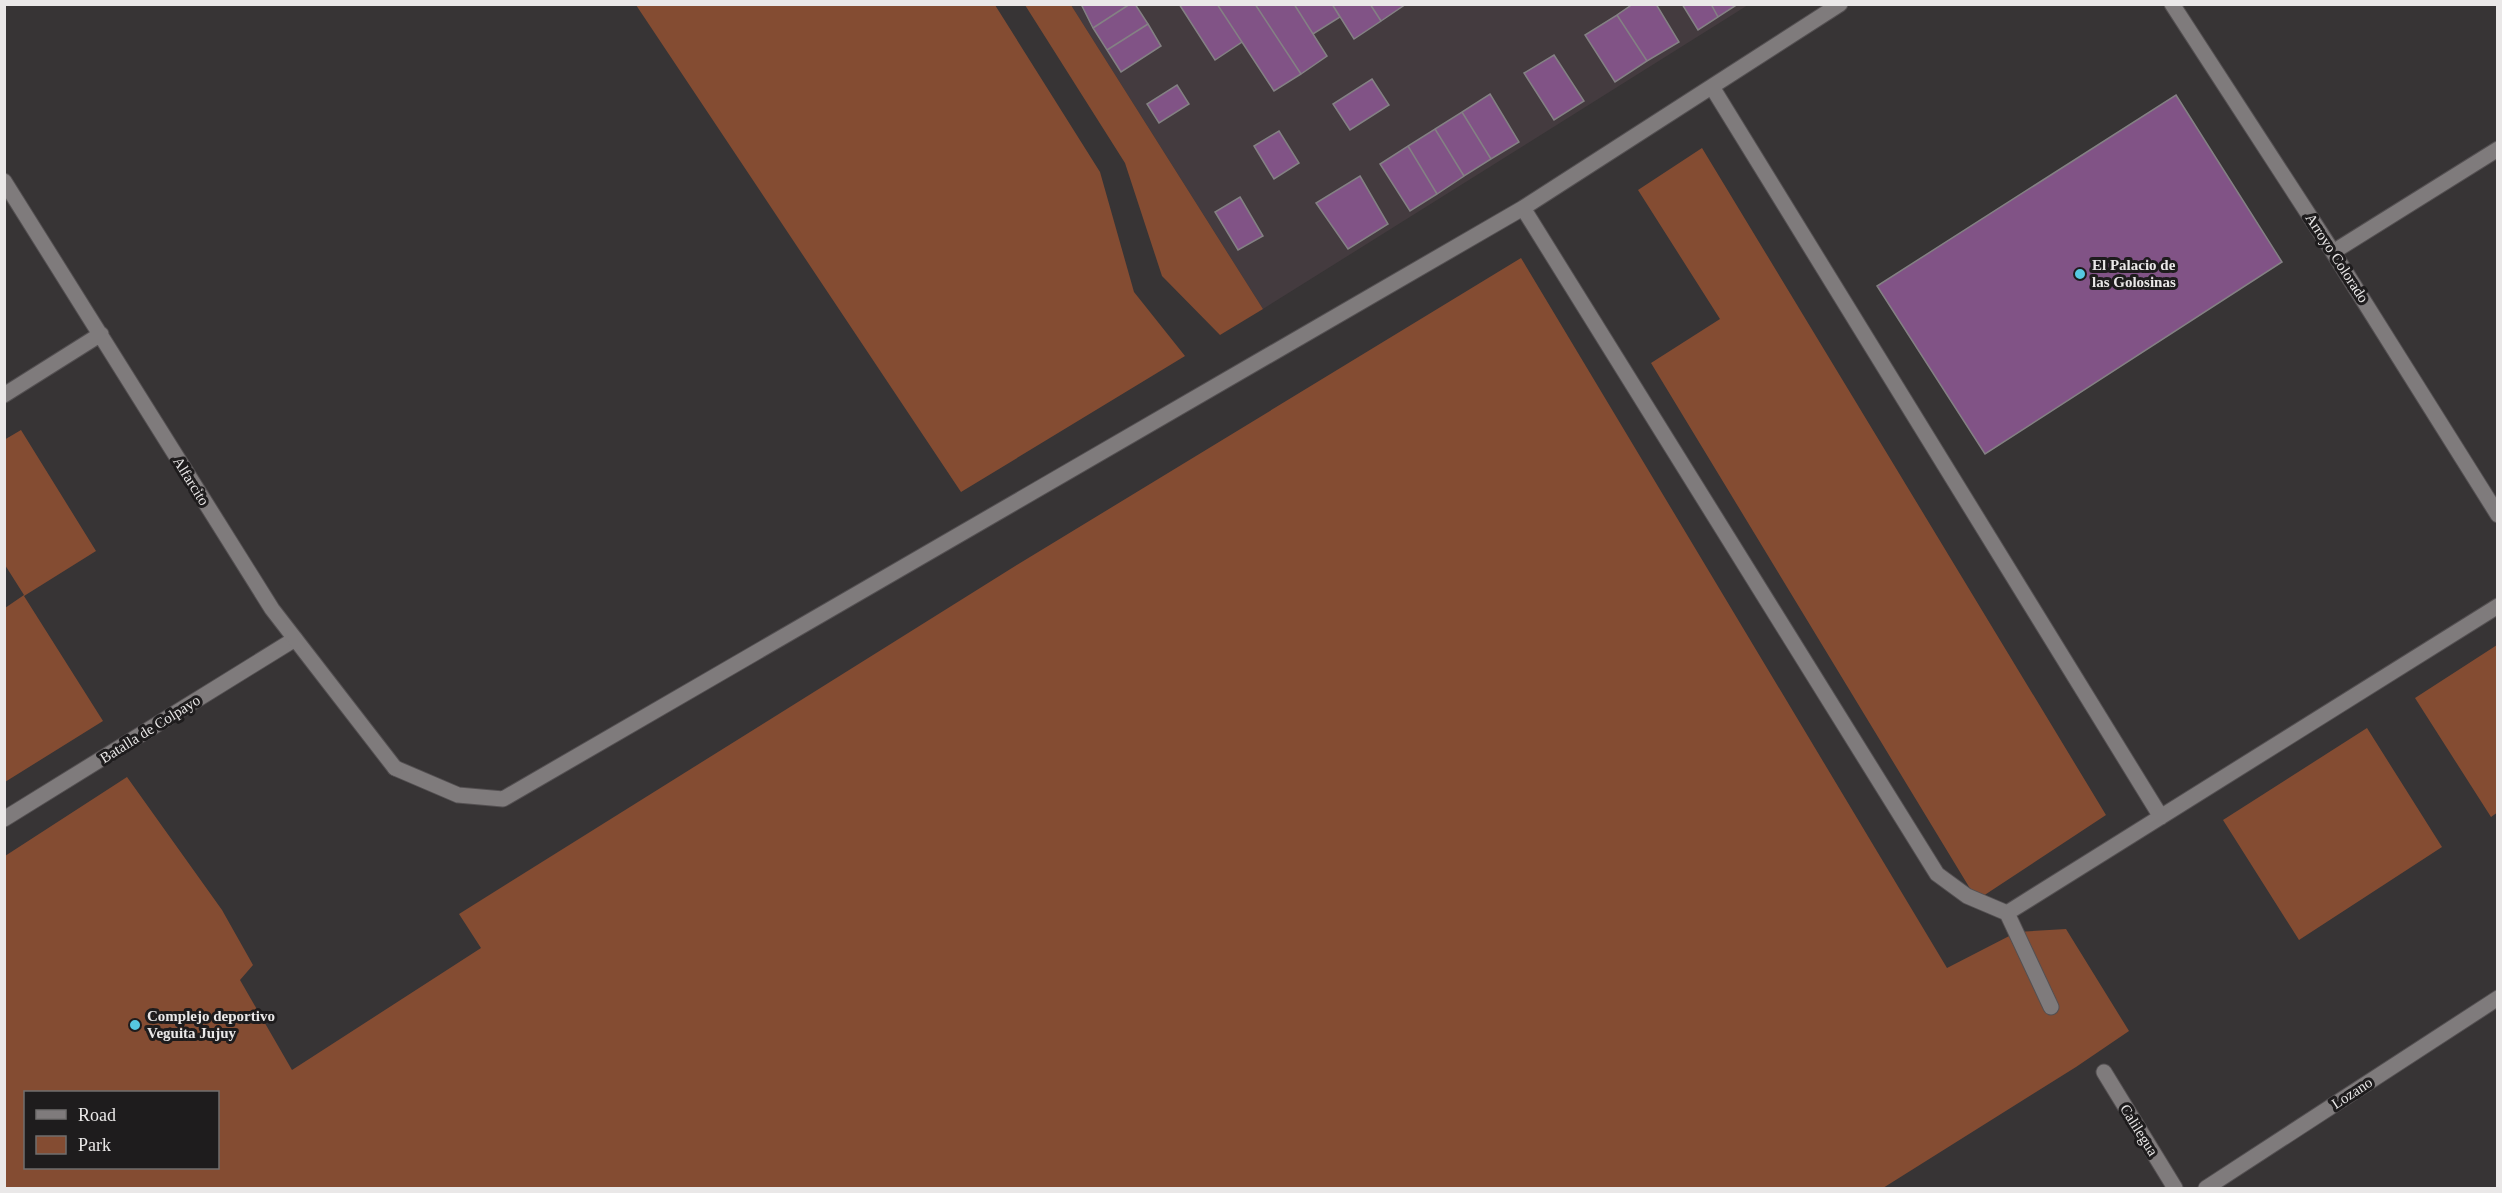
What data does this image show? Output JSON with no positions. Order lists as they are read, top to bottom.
{
  "streets": {
    "street": [
      "Arroyo Colorado",
      "Alfarcito",
      "Batalla de Colpayo",
      "Lozano",
      "Calilegua"
    ]
  },
  "crossings": [
    ["Alfarcito", "Batalla de Colpayo"]
  ],
  "places": ["El Palacio de las Golosinas", "Complejo deportivo Veguita Jujuy"],
  "legend": ["Road", "Park"]
}
